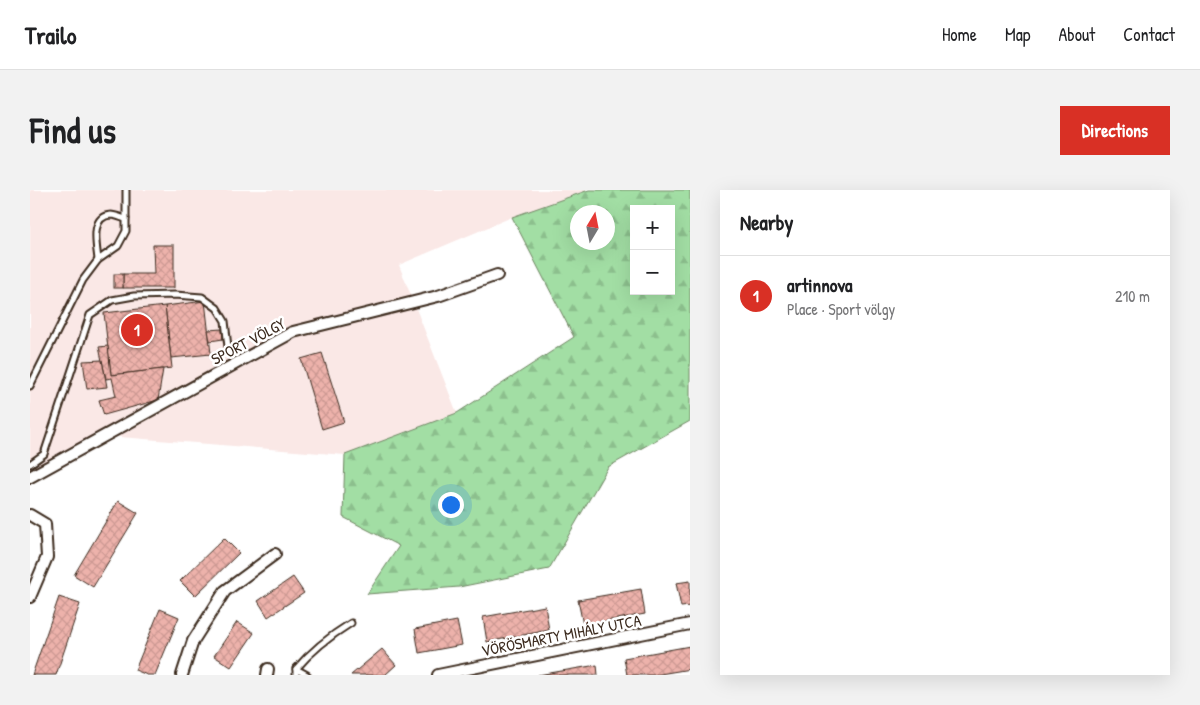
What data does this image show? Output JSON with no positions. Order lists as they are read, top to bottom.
{
  "streets": {
    "street": ["SPORT VÖLGY", "VÖRÖSMARTY MIHÁLY UTCA"]
  },
  "north": "top",
  "page": {
    "header": "Trailo",
    "nav": [
      "Home",
      "Map",
      "About",
      "Contact"
    ],
    "buttons": "Directions",
    "title": "Find us",
    "heading": "Nearby",
    "map_buttons": ["+", "−"],
    "list": [
      {
        "mark": "1",
        "name": "artinnova",
        "note": "Place · Sport völgy",
        "value": "210 m"
      }
    ],
    "pins": "1"
  }
}
